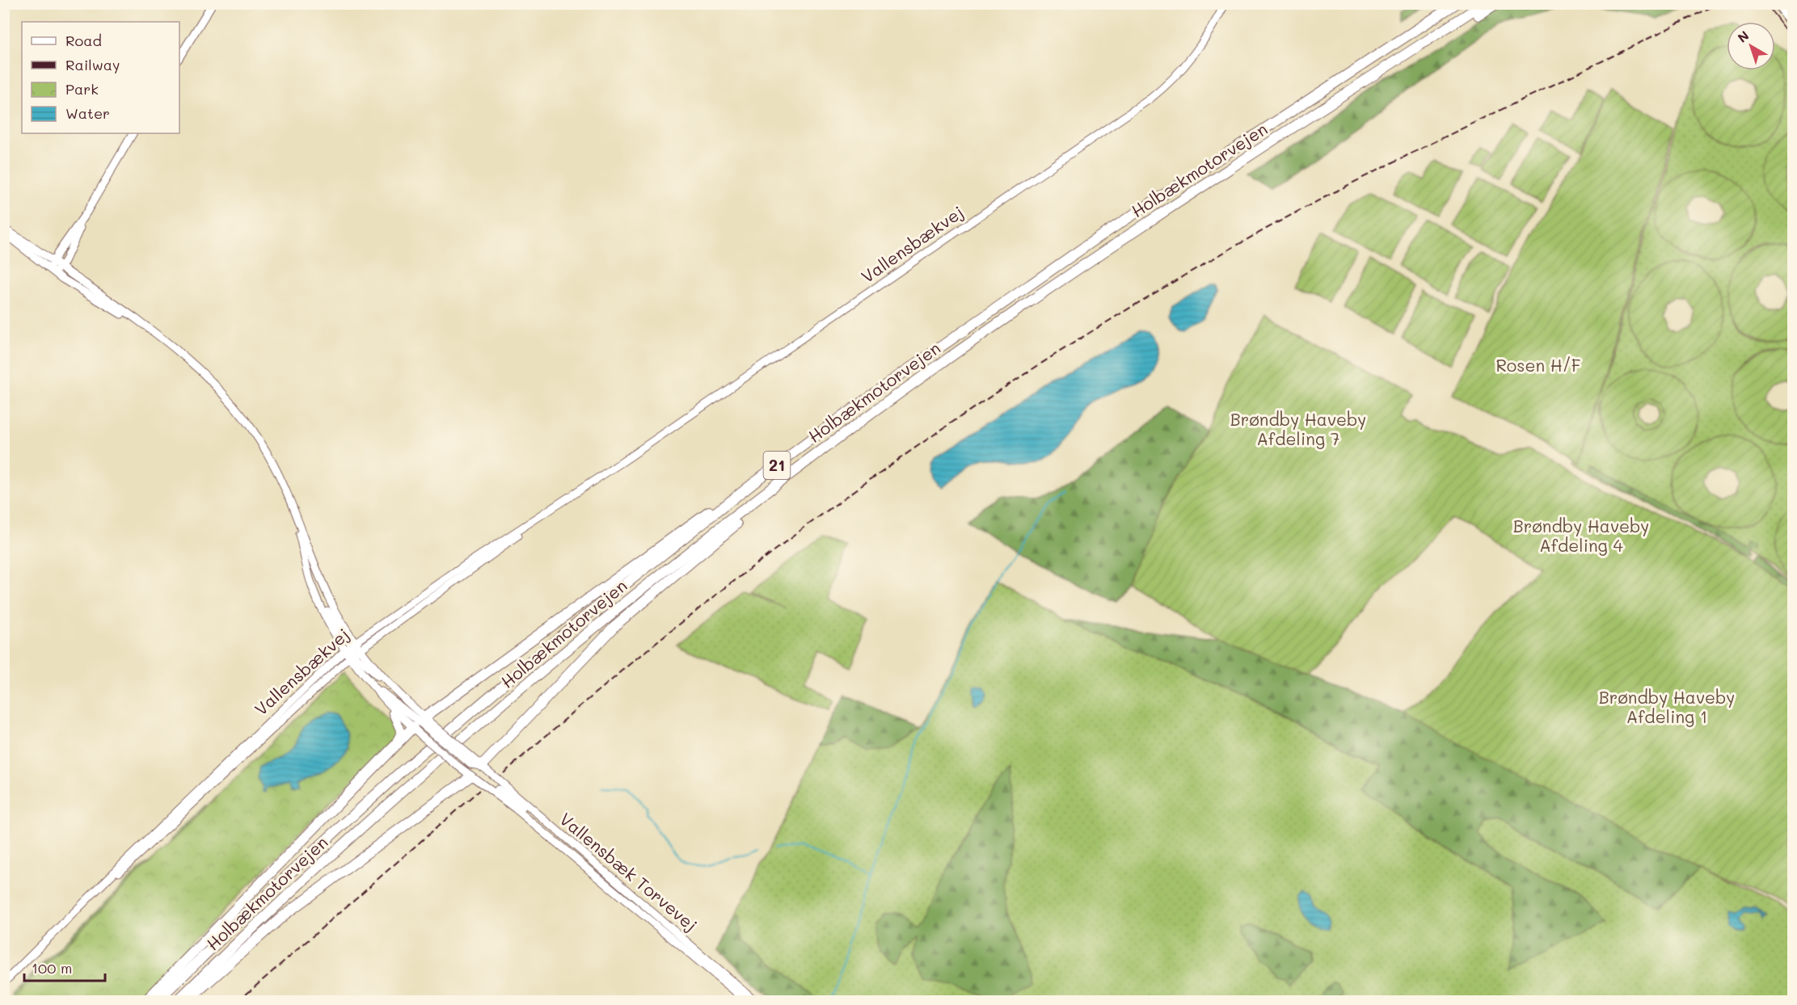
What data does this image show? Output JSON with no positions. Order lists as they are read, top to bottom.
{
  "streets": {
    "highway": ["Holbækmotorvejen", "21"],
    "street": ["Vallensbækvej", "Vallensbæk Torvevej"]
  },
  "crossings": [
    ["Vallensbækvej", "Vallensbæk Torvevej"]
  ],
  "parks": [
    "Rosen H/F",
    "Brøndby Haveby Afdeling 7",
    "Brøndby Haveby Afdeling 4",
    "Brøndby Haveby Afdeling 1"
  ],
  "legend": [
    "Road",
    "Railway",
    "Park",
    "Water"
  ],
  "scale_bar": "100 m",
  "north": "top left"
}
